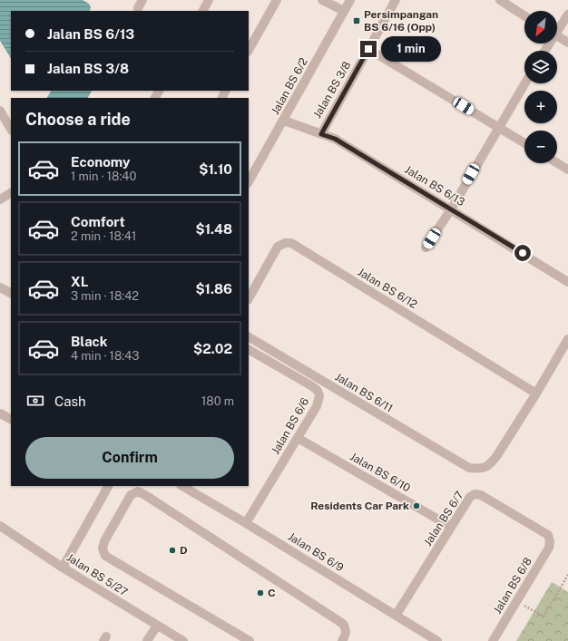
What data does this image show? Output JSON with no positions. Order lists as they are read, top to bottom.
{
  "streets": {
    "street": [
      "Jalan BS 6/2",
      "Jalan BS 3/8",
      "Jalan BS 6/13",
      "Jalan BS 6/12",
      "Jalan BS 6/11",
      "Jalan BS 6/6",
      "Jalan BS 6/10",
      "Jalan BS 6/7",
      "Jalan BS 6/9",
      "Jalan BS 5/27",
      "Jalan BS 6/8"
    ]
  },
  "crossings": [
    ["Jalan BS 6/2", "Jalan BS 6/13"],
    ["Jalan BS 3/8", "Jalan BS 6/13"],
    ["Jalan BS 6/12", "Jalan BS 6/11"],
    ["Jalan BS 6/6", "Jalan BS 6/10"],
    ["Jalan BS 6/6", "Jalan BS 6/9"],
    ["Jalan BS 6/10", "Jalan BS 6/7"],
    ["Jalan BS 6/7", "Jalan BS 6/9"],
    ["Jalan BS 6/7", "Jalan BS 6/8"]
  ],
  "places": {
    "transit": ["Persimpangan BS 6/16 (Opp)"],
    "other": ["Residents Car Park", "D", "C"]
  },
  "north": "bottom left",
  "page": {
    "map_buttons": ["+", "−"],
    "banner": ["Jalan BS 6/13", "Jalan BS 3/8"],
    "bubble": "1 min",
    "heading": "Choose a ride",
    "list": [
      {
        "name": "Economy",
        "note": "1 min · 18:40",
        "value": "$1.10"
      },
      {
        "name": "Comfort",
        "note": "2 min · 18:41",
        "value": "$1.48"
      },
      {
        "name": "XL",
        "note": "3 min · 18:42",
        "value": "$1.86"
      },
      {
        "name": "Black",
        "note": "4 min · 18:43",
        "value": "$2.02"
      }
    ],
    "pay": ["Cash", "180 m"],
    "buttons": "Confirm"
  }
}
